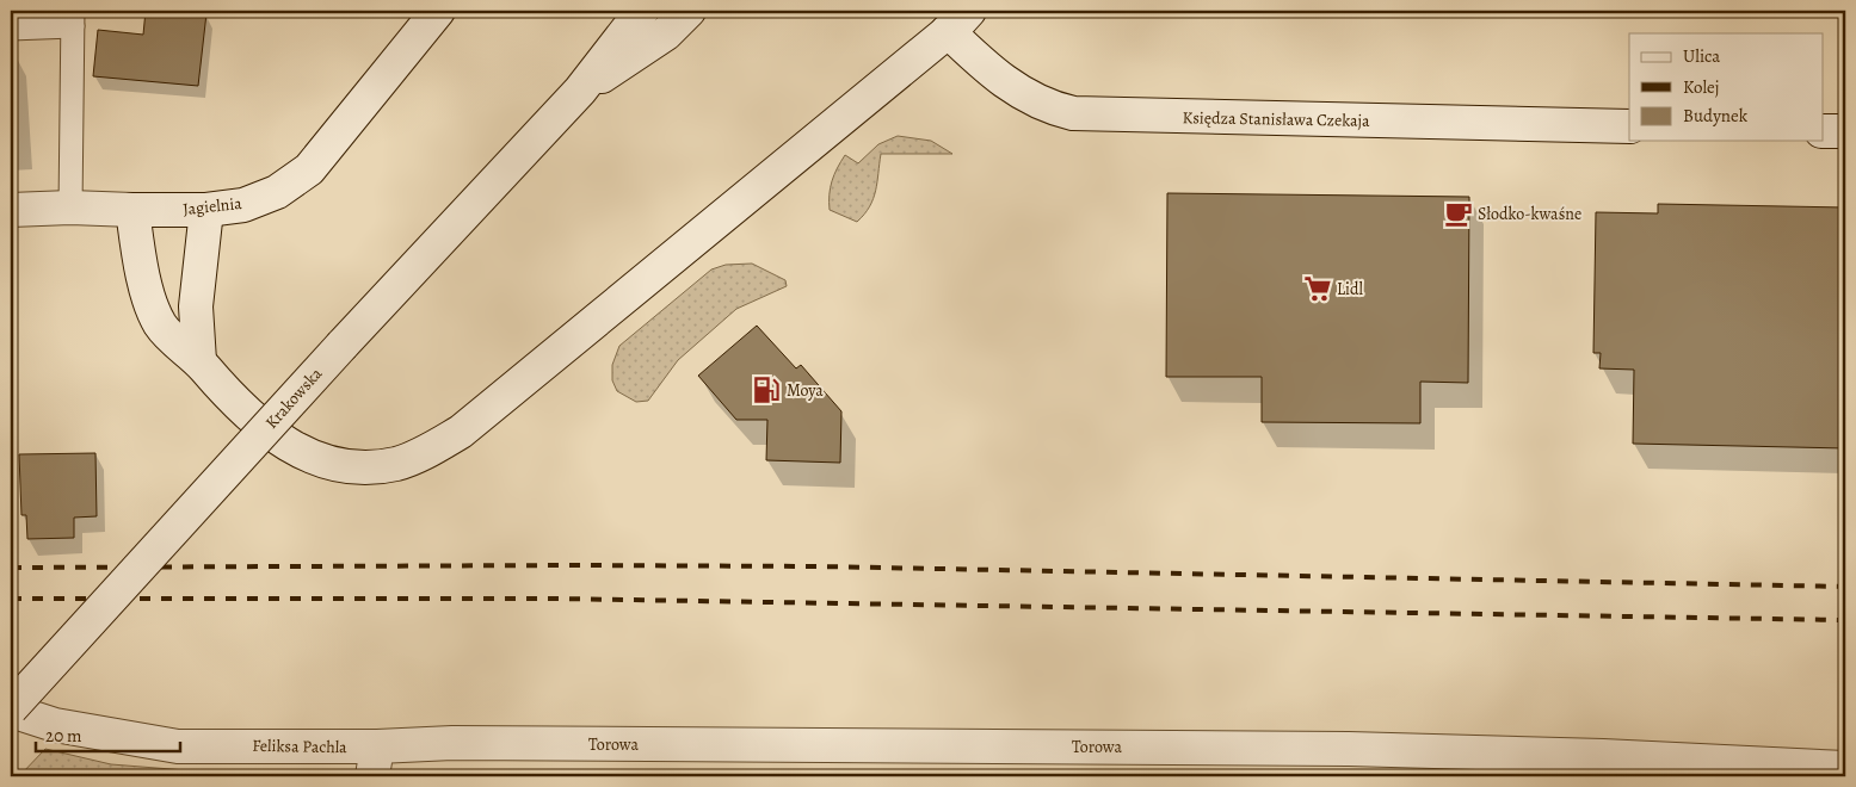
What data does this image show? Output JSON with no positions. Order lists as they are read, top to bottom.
{
  "streets": {
    "street": [
      "Księdza Stanisława Czekaja",
      "Jagielnia",
      "Krakowska",
      "Torowa",
      "Feliksa Pachla"
    ]
  },
  "crossings": [
    ["Krakowska", "Feliksa Pachla"],
    ["Torowa", "Feliksa Pachla"]
  ],
  "places": {
    "cafe": ["Słodko-kwaśne"],
    "supermarket": ["Lidl"],
    "fuel station": ["Moya"]
  },
  "legend": ["Ulica", "Kolej", "Budynek"],
  "scale_bar": "20 m"
}
